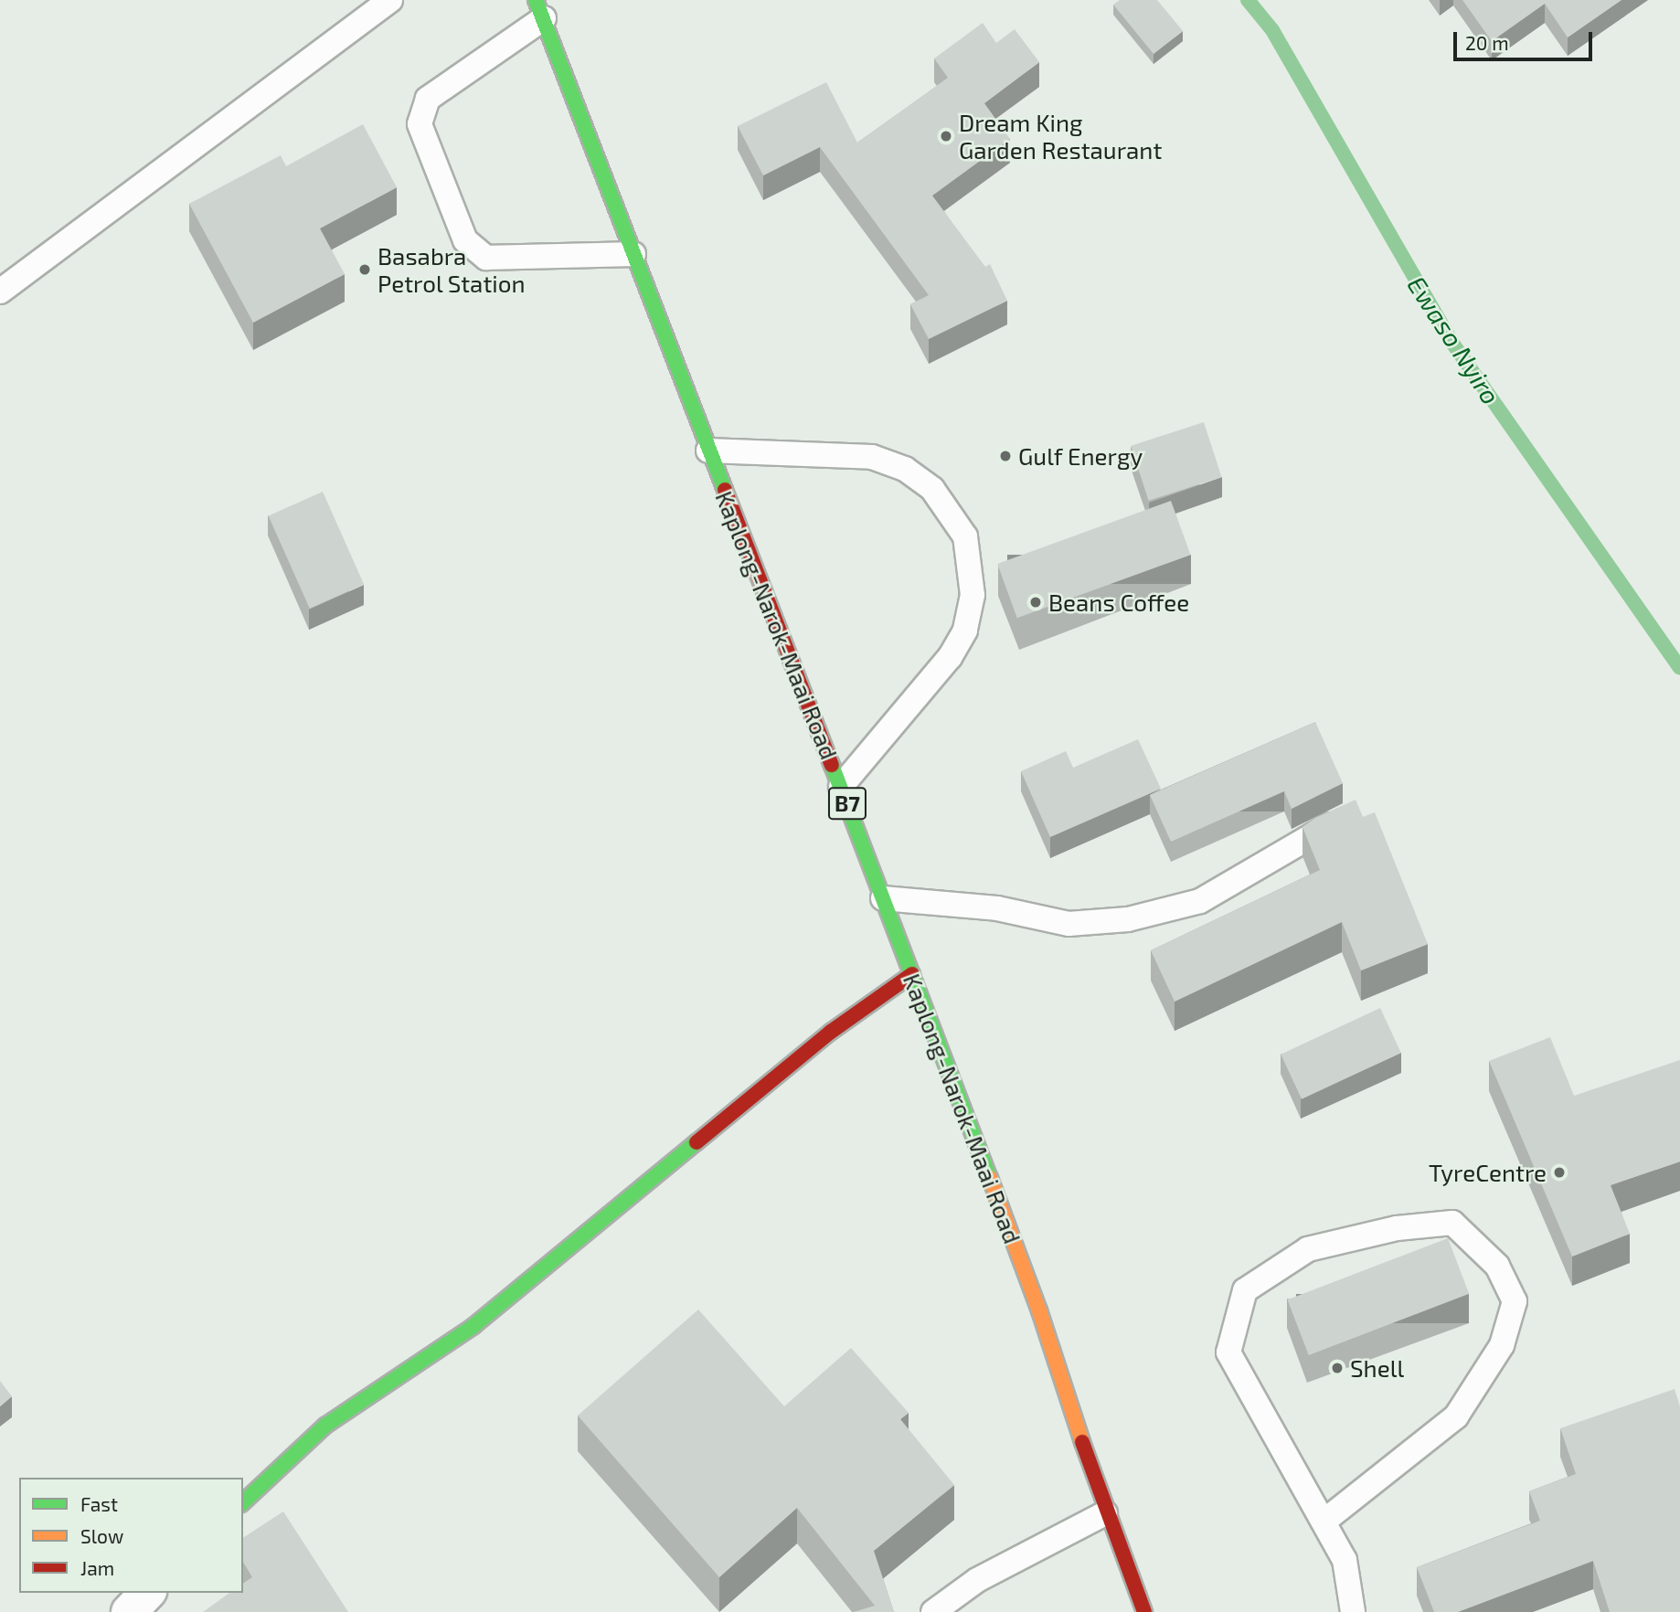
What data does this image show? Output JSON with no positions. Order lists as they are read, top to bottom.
{
  "streets": {
    "main road": ["Kaplong-Narok-Maai Road", "B7"]
  },
  "water": ["Ewaso Nyiro"],
  "places": [
    "Dream King Garden Restaurant",
    "Basabra Petrol Station",
    "Gulf Energy",
    "Beans Coffee",
    "TyreCentre",
    "Shell"
  ],
  "legend": ["Fast", "Slow", "Jam"],
  "scale_bar": "20 m"
}
